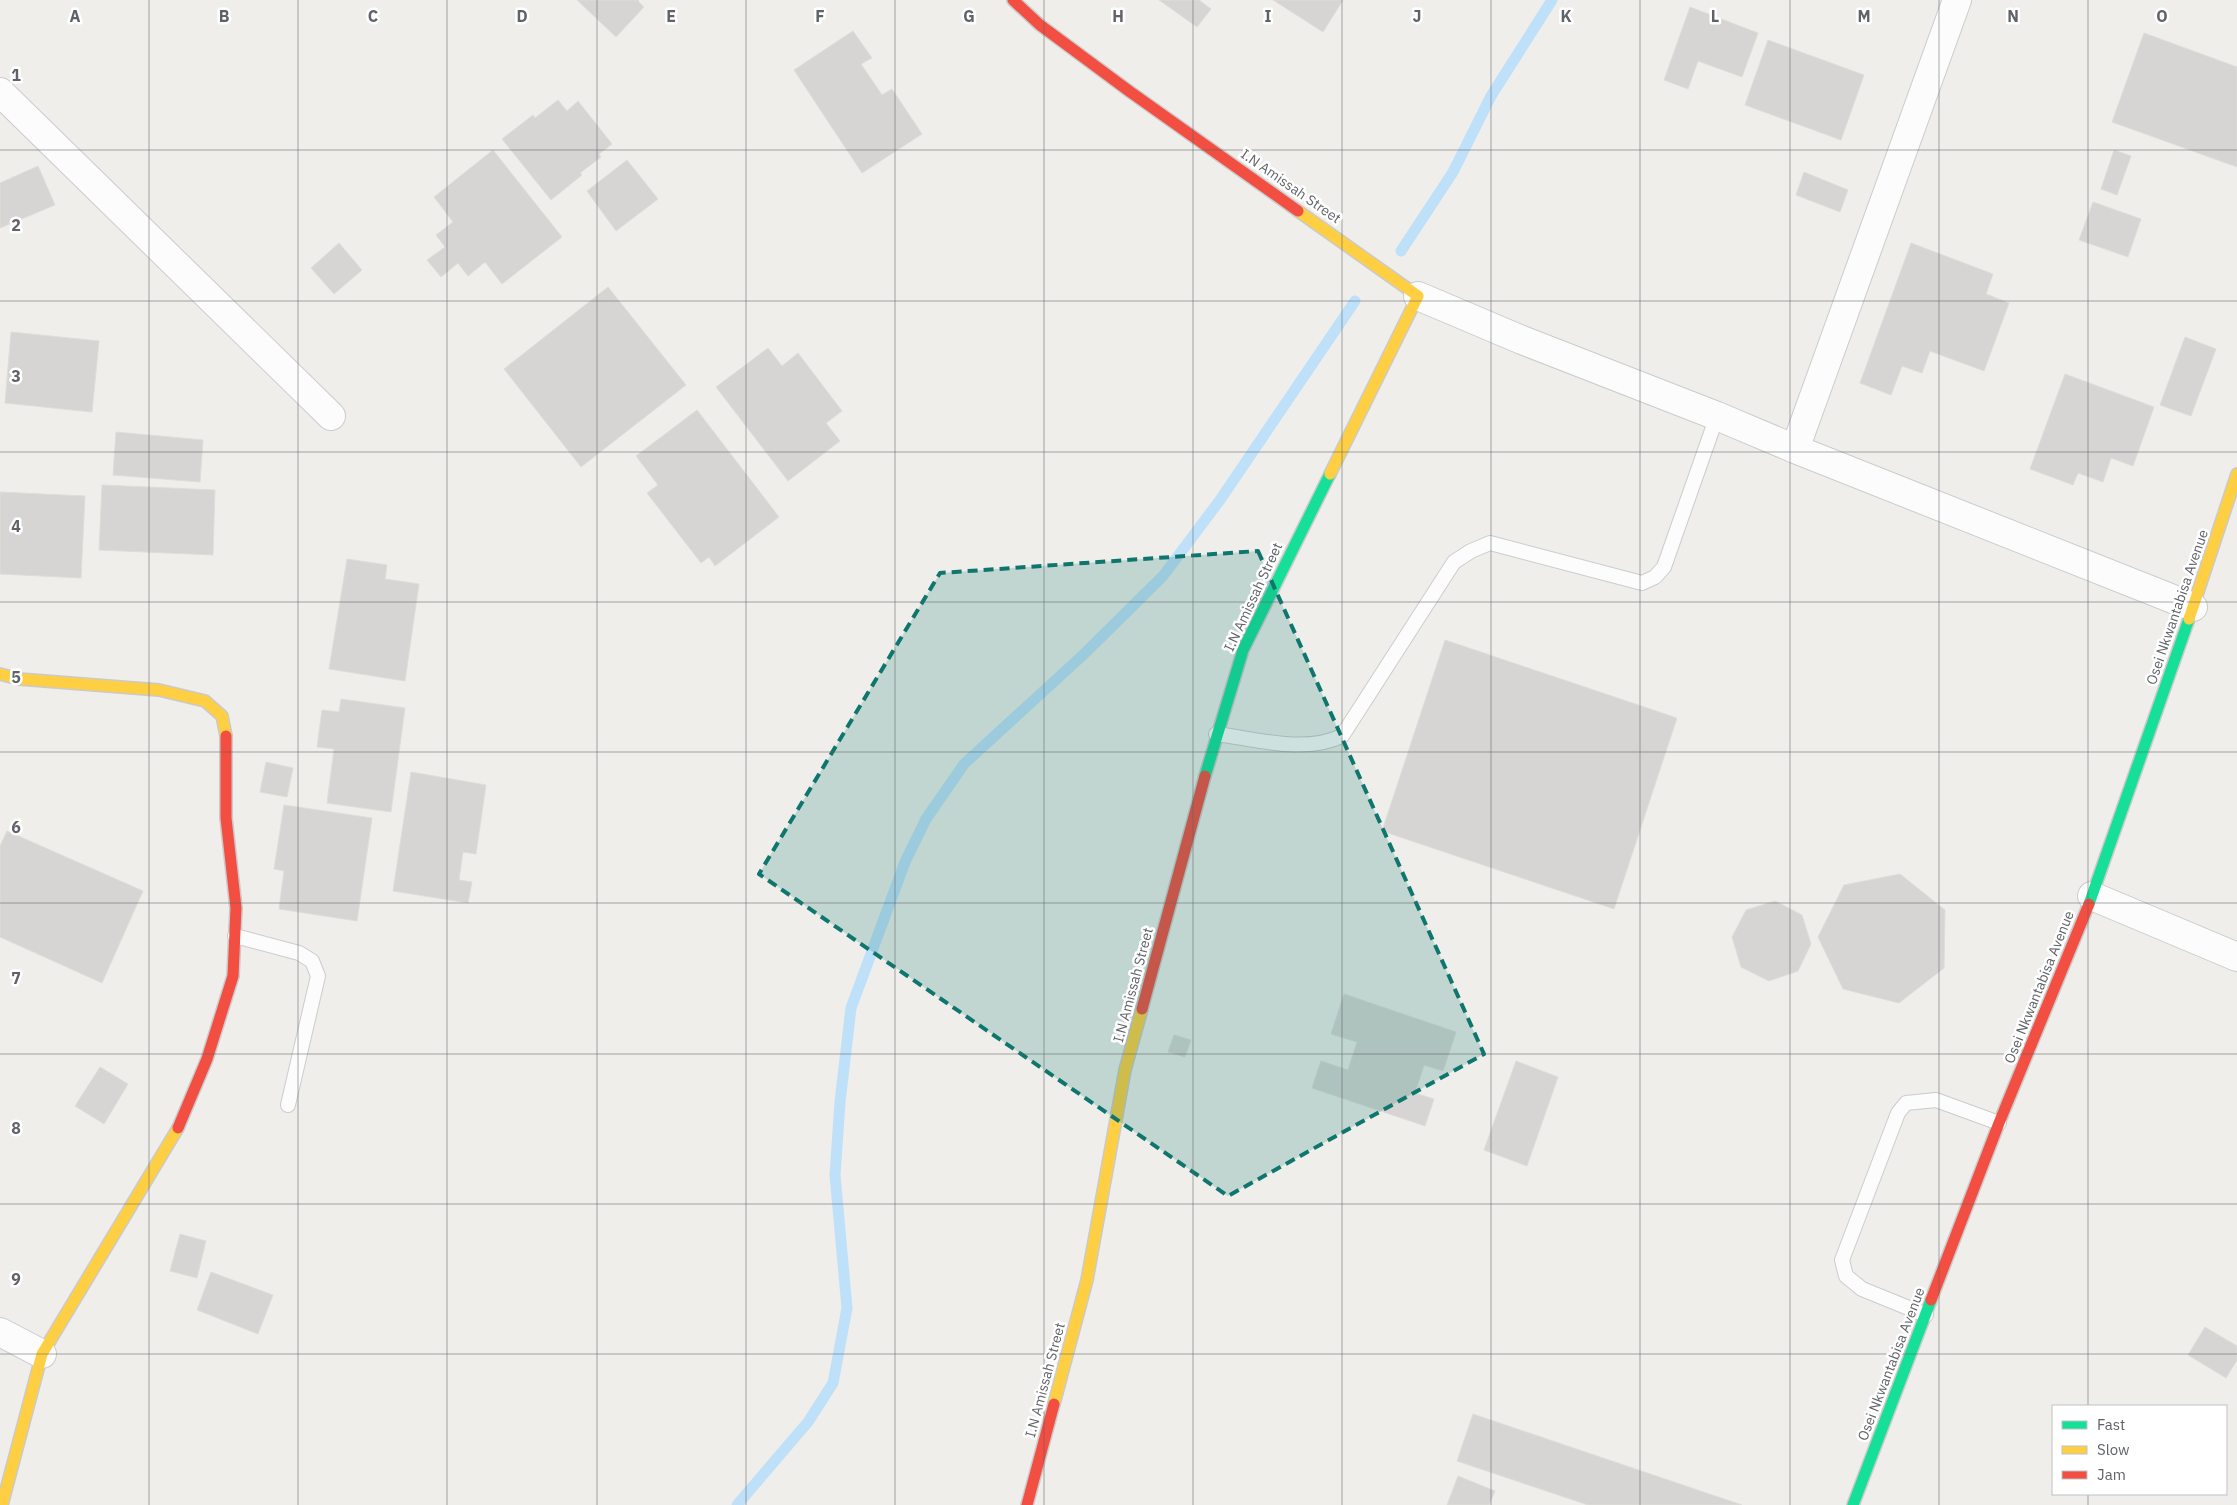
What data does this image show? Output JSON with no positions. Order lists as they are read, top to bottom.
{
  "streets": {
    "street": ["I.N Amissah Street", "Osei Nkwantabisa Avenue"]
  },
  "legend": ["Fast", "Slow", "Jam"],
  "grid": {
    "columns": [
      "A",
      "B",
      "C",
      "D",
      "E",
      "F",
      "G",
      "H",
      "I",
      "J",
      "K",
      "L",
      "M",
      "N",
      "O"
    ],
    "rows": [
      "1",
      "2",
      "3",
      "4",
      "5",
      "6",
      "7",
      "8",
      "9"
    ]
  }
}
